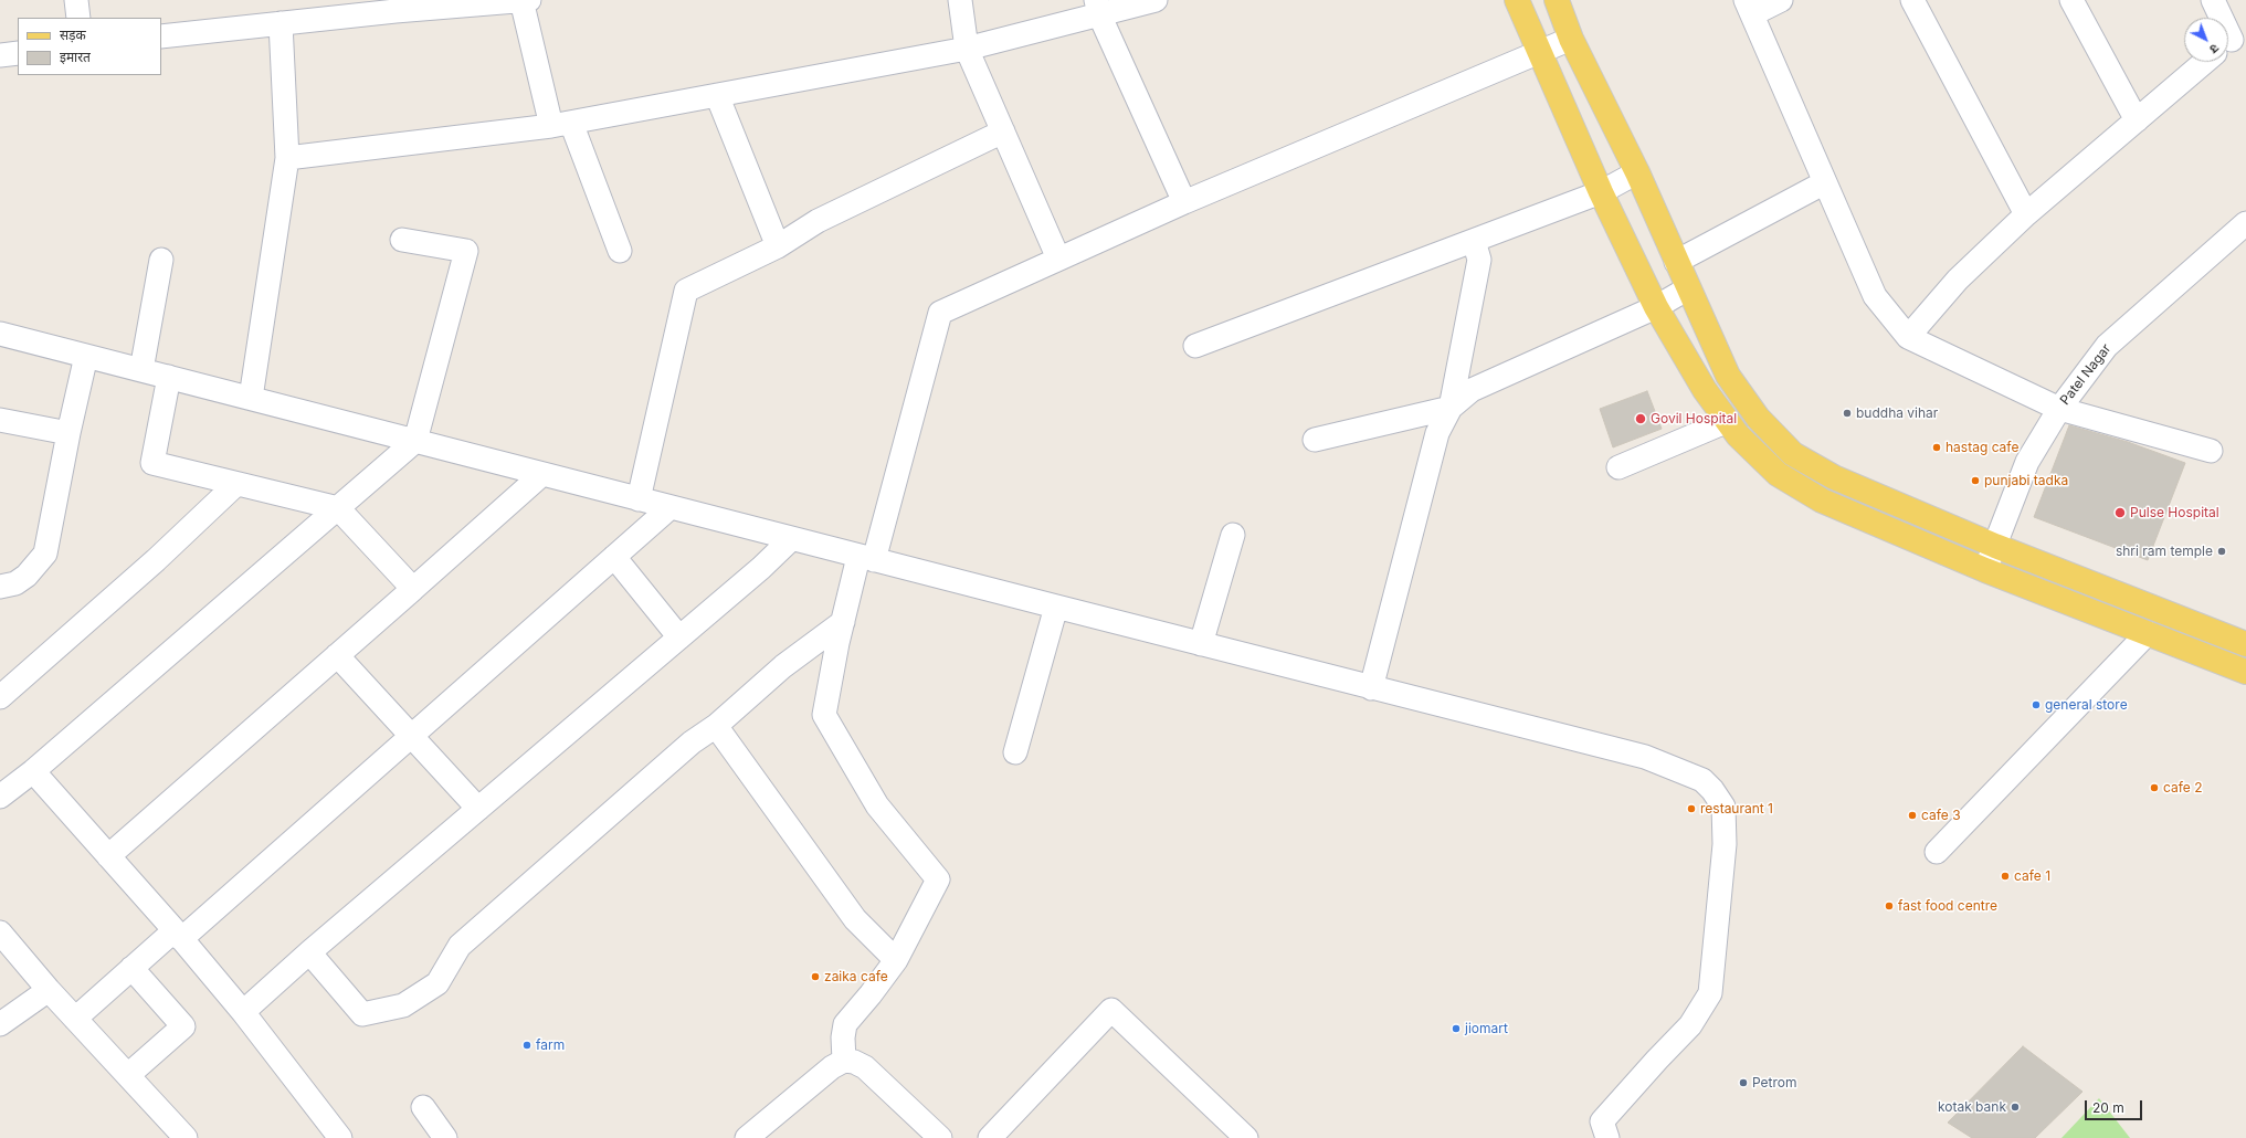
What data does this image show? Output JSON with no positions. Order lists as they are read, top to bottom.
{
  "streets": {
    "street": ["Patel Nagar"]
  },
  "places": [
    "buddha vihar",
    "Govil Hospital",
    "hastag cafe",
    "punjabi tadka",
    "Pulse Hospital",
    "shri ram temple",
    "general store",
    "cafe 2",
    "restaurant 1",
    "cafe 3",
    "cafe 1",
    "fast food centre",
    "zaika cafe",
    "jiomart",
    "farm",
    "Petrom",
    "kotak bank"
  ],
  "legend": ["सड़क", "इमारत"],
  "scale_bar": "20 m",
  "north": "bottom right"
}
